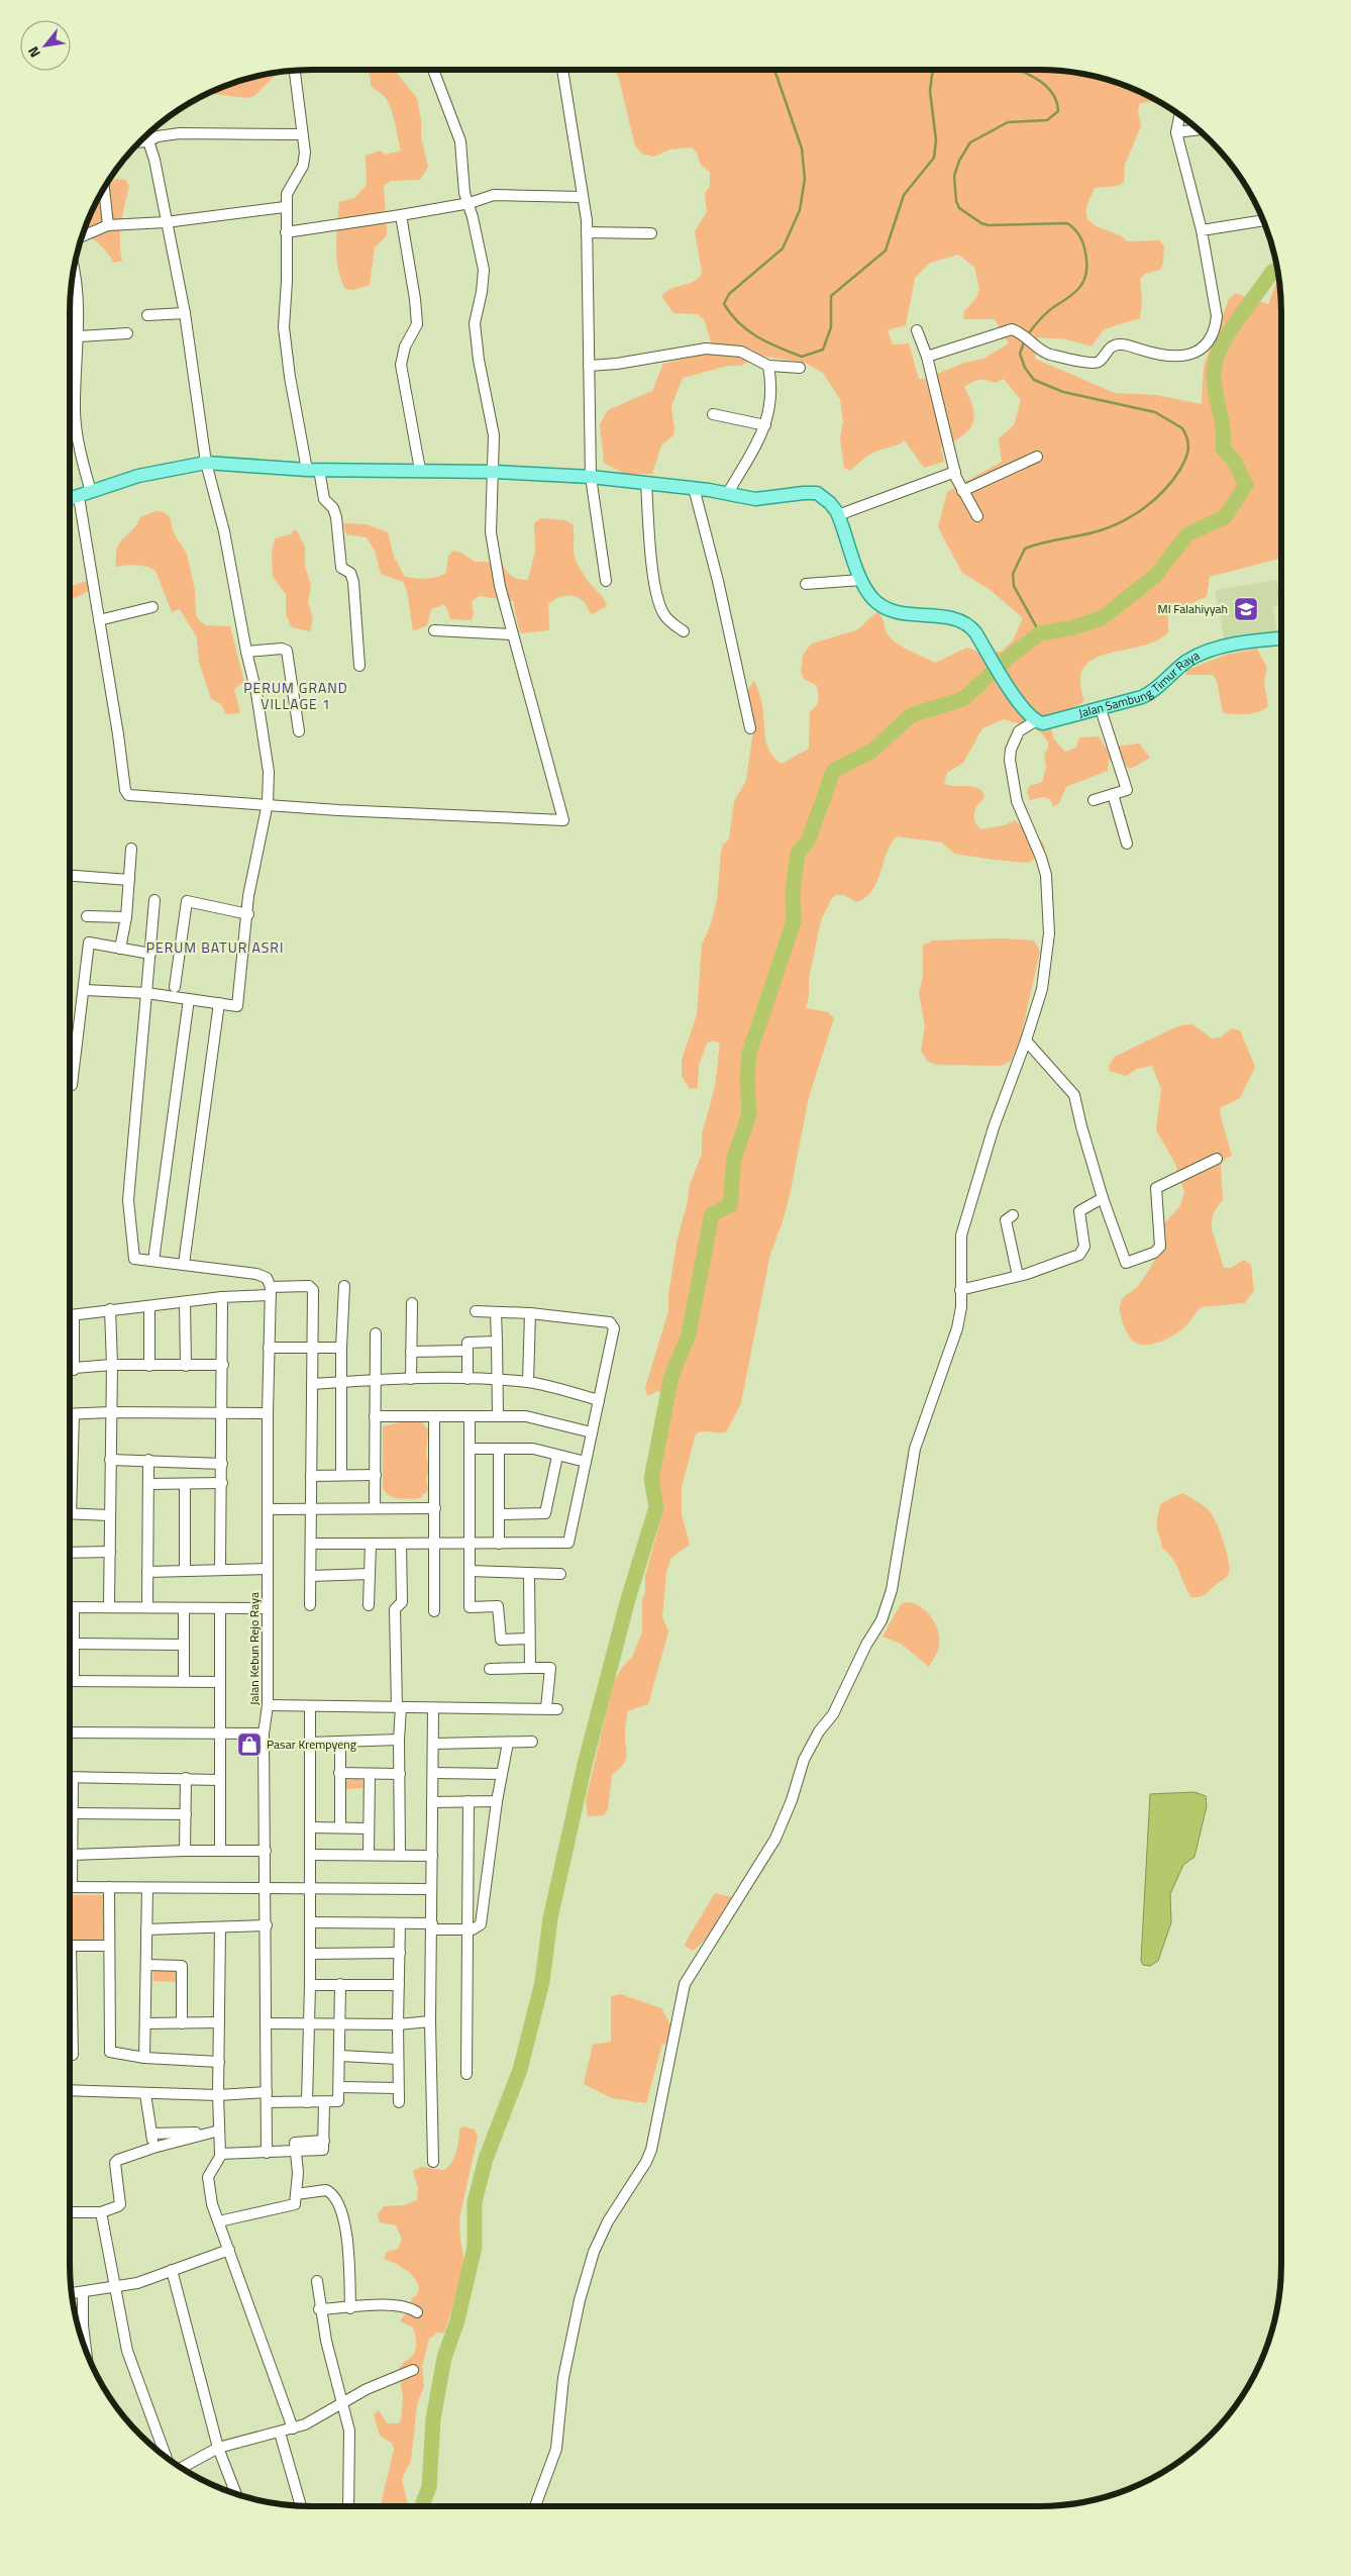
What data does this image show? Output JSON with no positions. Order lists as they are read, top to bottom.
{
  "streets": {
    "main road": ["Jalan Sambung Timur Raya"],
    "street": ["Jalan Kebun Rejo Raya"]
  },
  "districts": ["PERUM GRAND VILLAGE 1", "PERUM BATUR ASRI"],
  "places": {
    "school or university": ["MI Falahiyyah"],
    "shop": ["Pasar Krempyeng"]
  },
  "north": "bottom left"
}
